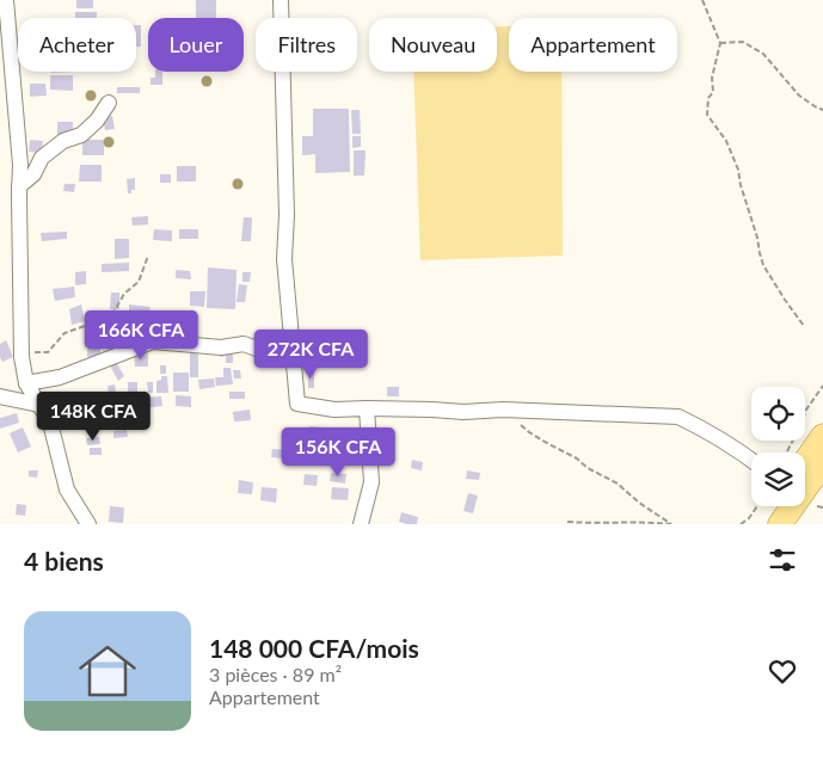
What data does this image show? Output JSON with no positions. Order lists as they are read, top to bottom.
{
  "page": {
    "chip": [
      "Acheter",
      "Louer",
      "Filtres",
      "Nouveau",
      "Appartement"
    ],
    "price": [
      "166K CFA",
      "272K CFA",
      "148K CFA",
      "156K CFA"
    ],
    "heading": "4 biens",
    "list": [
      {
        "name": "148 000 CFA/mois",
        "note": "3 pièces · 89 m² · Appartement"
      }
    ]
  }
}
